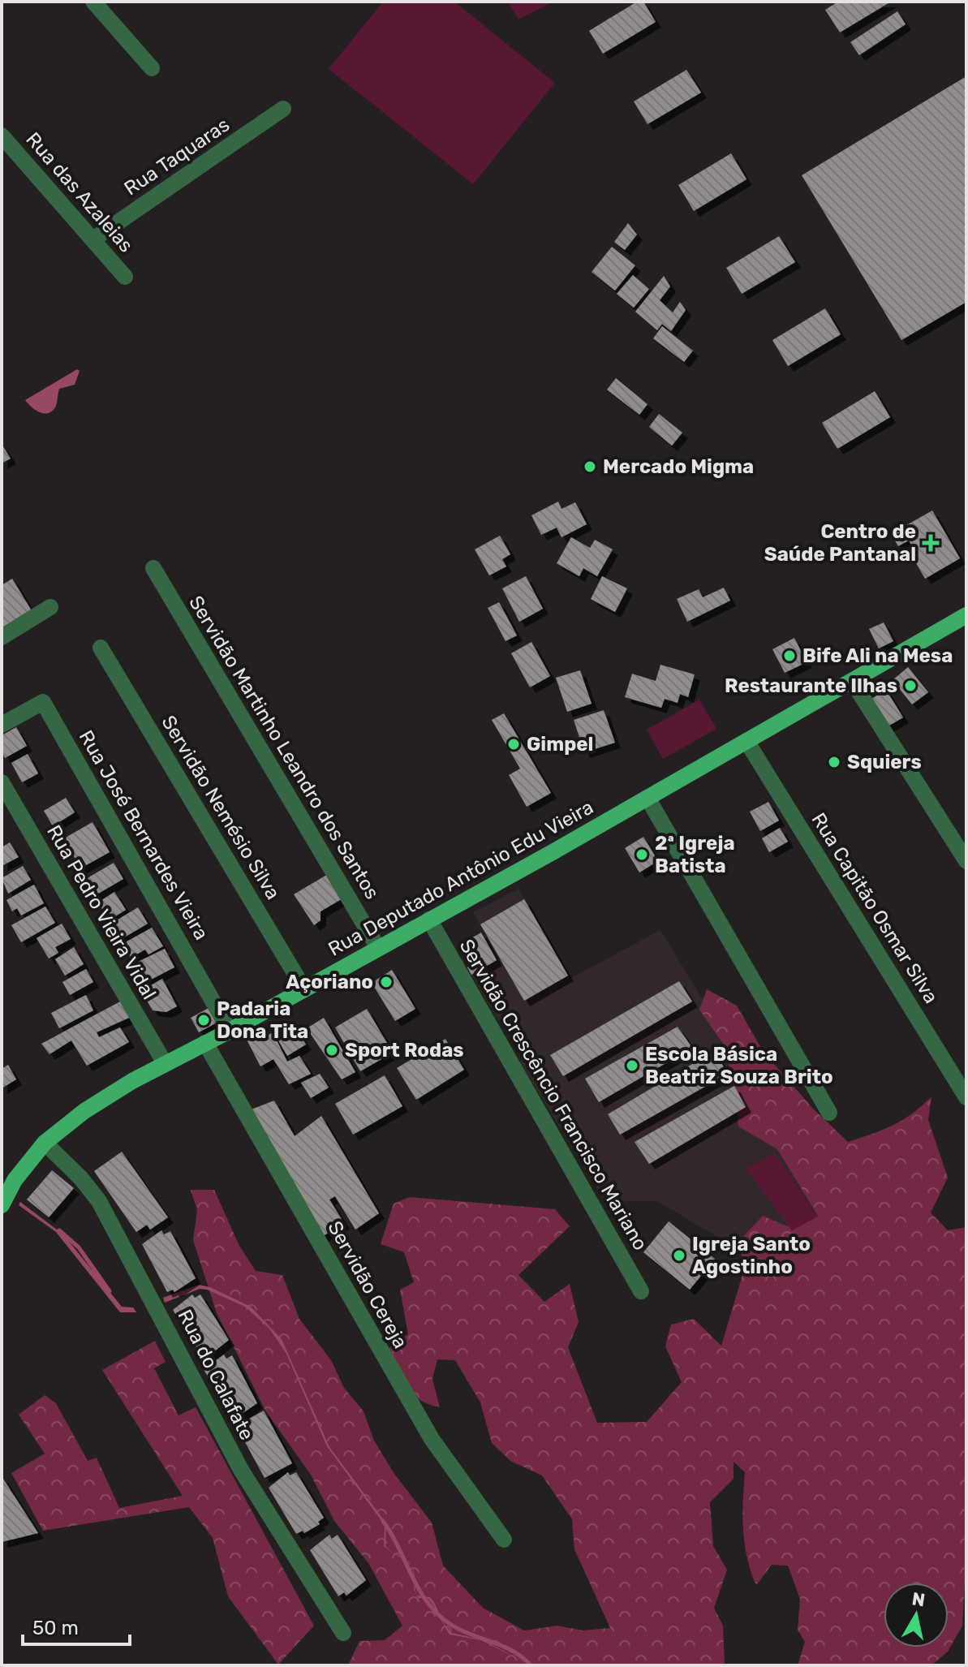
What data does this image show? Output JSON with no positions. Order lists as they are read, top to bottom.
{
  "streets": {
    "main road": ["Rua Deputado Antônio Edu Vieira"],
    "street": [
      "Rua Taquaras",
      "Rua das Azaleias",
      "Servidão Martinho Leandro dos Santos",
      "Servidão Nemésio Silva",
      "Rua José Bernardes Vieira",
      "Rua Capitão Osmar Silva",
      "Rua Pedro Vieira Vidal",
      "Servidão Crescêncio Francisco Mariano",
      "Servidão Cereja",
      "Rua do Calafate"
    ]
  },
  "crossings": [
    ["Rua Taquaras", "Rua das Azaleias"],
    ["Servidão Martinho Leandro dos Santos", "Rua Deputado Antônio Edu Vieira"],
    ["Servidão Nemésio Silva", "Rua Deputado Antônio Edu Vieira"],
    ["Rua José Bernardes Vieira", "Rua Deputado Antônio Edu Vieira"],
    ["Rua Deputado Antônio Edu Vieira", "Rua Capitão Osmar Silva"],
    ["Rua Deputado Antônio Edu Vieira", "Rua Pedro Vieira Vidal"],
    ["Rua Deputado Antônio Edu Vieira", "Servidão Crescêncio Francisco Mariano"],
    ["Rua Deputado Antônio Edu Vieira", "Servidão Cereja"],
    ["Rua Deputado Antônio Edu Vieira", "Rua do Calafate"]
  ],
  "places": {
    "other": [
      "Mercado Migma",
      "Bife Ali na Mesa",
      "Restaurante Ilhas",
      "Gimpel",
      "Squiers",
      "2ª Igreja Batista",
      "Açoriano",
      "Padaria Dona Tita",
      "Sport Rodas",
      "Escola Básica Beatriz Souza Brito",
      "Igreja Santo Agostinho"
    ],
    "health": ["Centro de Saúde Pantanal"]
  },
  "scale_bar": "50 m",
  "north": "top"
}
